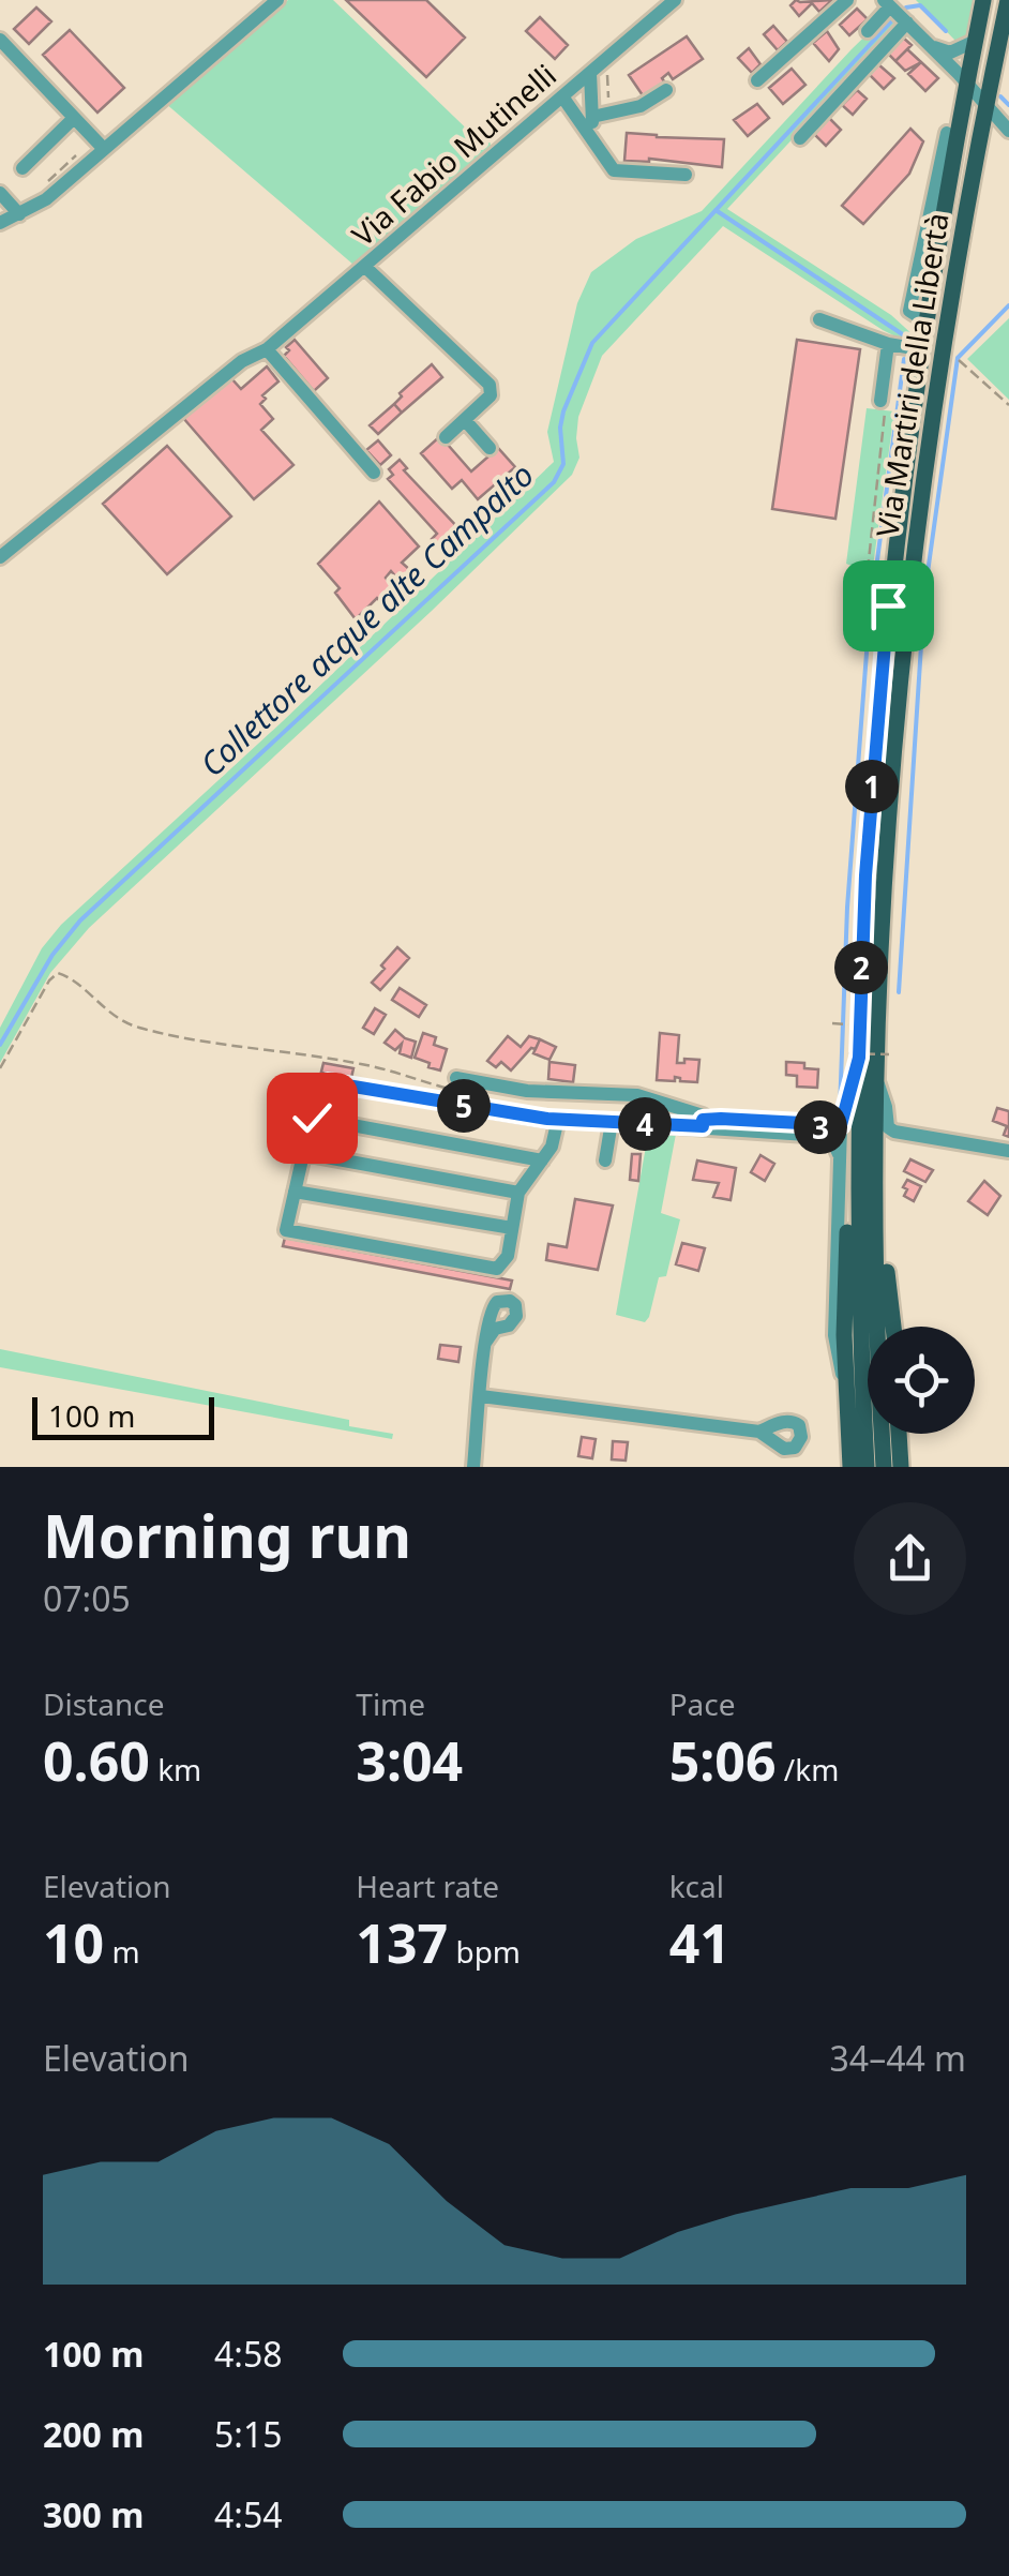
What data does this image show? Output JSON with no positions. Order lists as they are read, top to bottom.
{
  "streets": {
    "main road": ["Via Martiri della Libertà"],
    "street": ["Via Fabio Mutinelli"]
  },
  "water": ["Collettore acque alte Campalto"],
  "scale_bar": "100 m",
  "page": {
    "pins": [
      "1",
      "2",
      "5",
      "4",
      "3"
    ],
    "scale": "100 m",
    "heading": ["Morning run", "07:05"],
    "stats": [
      ["Distance", "0.60 km"],
      ["Time", "3:04"],
      ["Pace", "5:06 /km"],
      ["Elevation", "10 m"],
      ["Heart rate", "137 bpm"],
      ["kcal", "41"]
    ],
    "chart": ["Elevation", "34–44 m"],
    "list": [
      {
        "name": "100 m",
        "note": "4:58"
      },
      {
        "name": "200 m",
        "note": "5:15"
      },
      {
        "name": "300 m",
        "note": "4:54"
      }
    ]
  }
}
